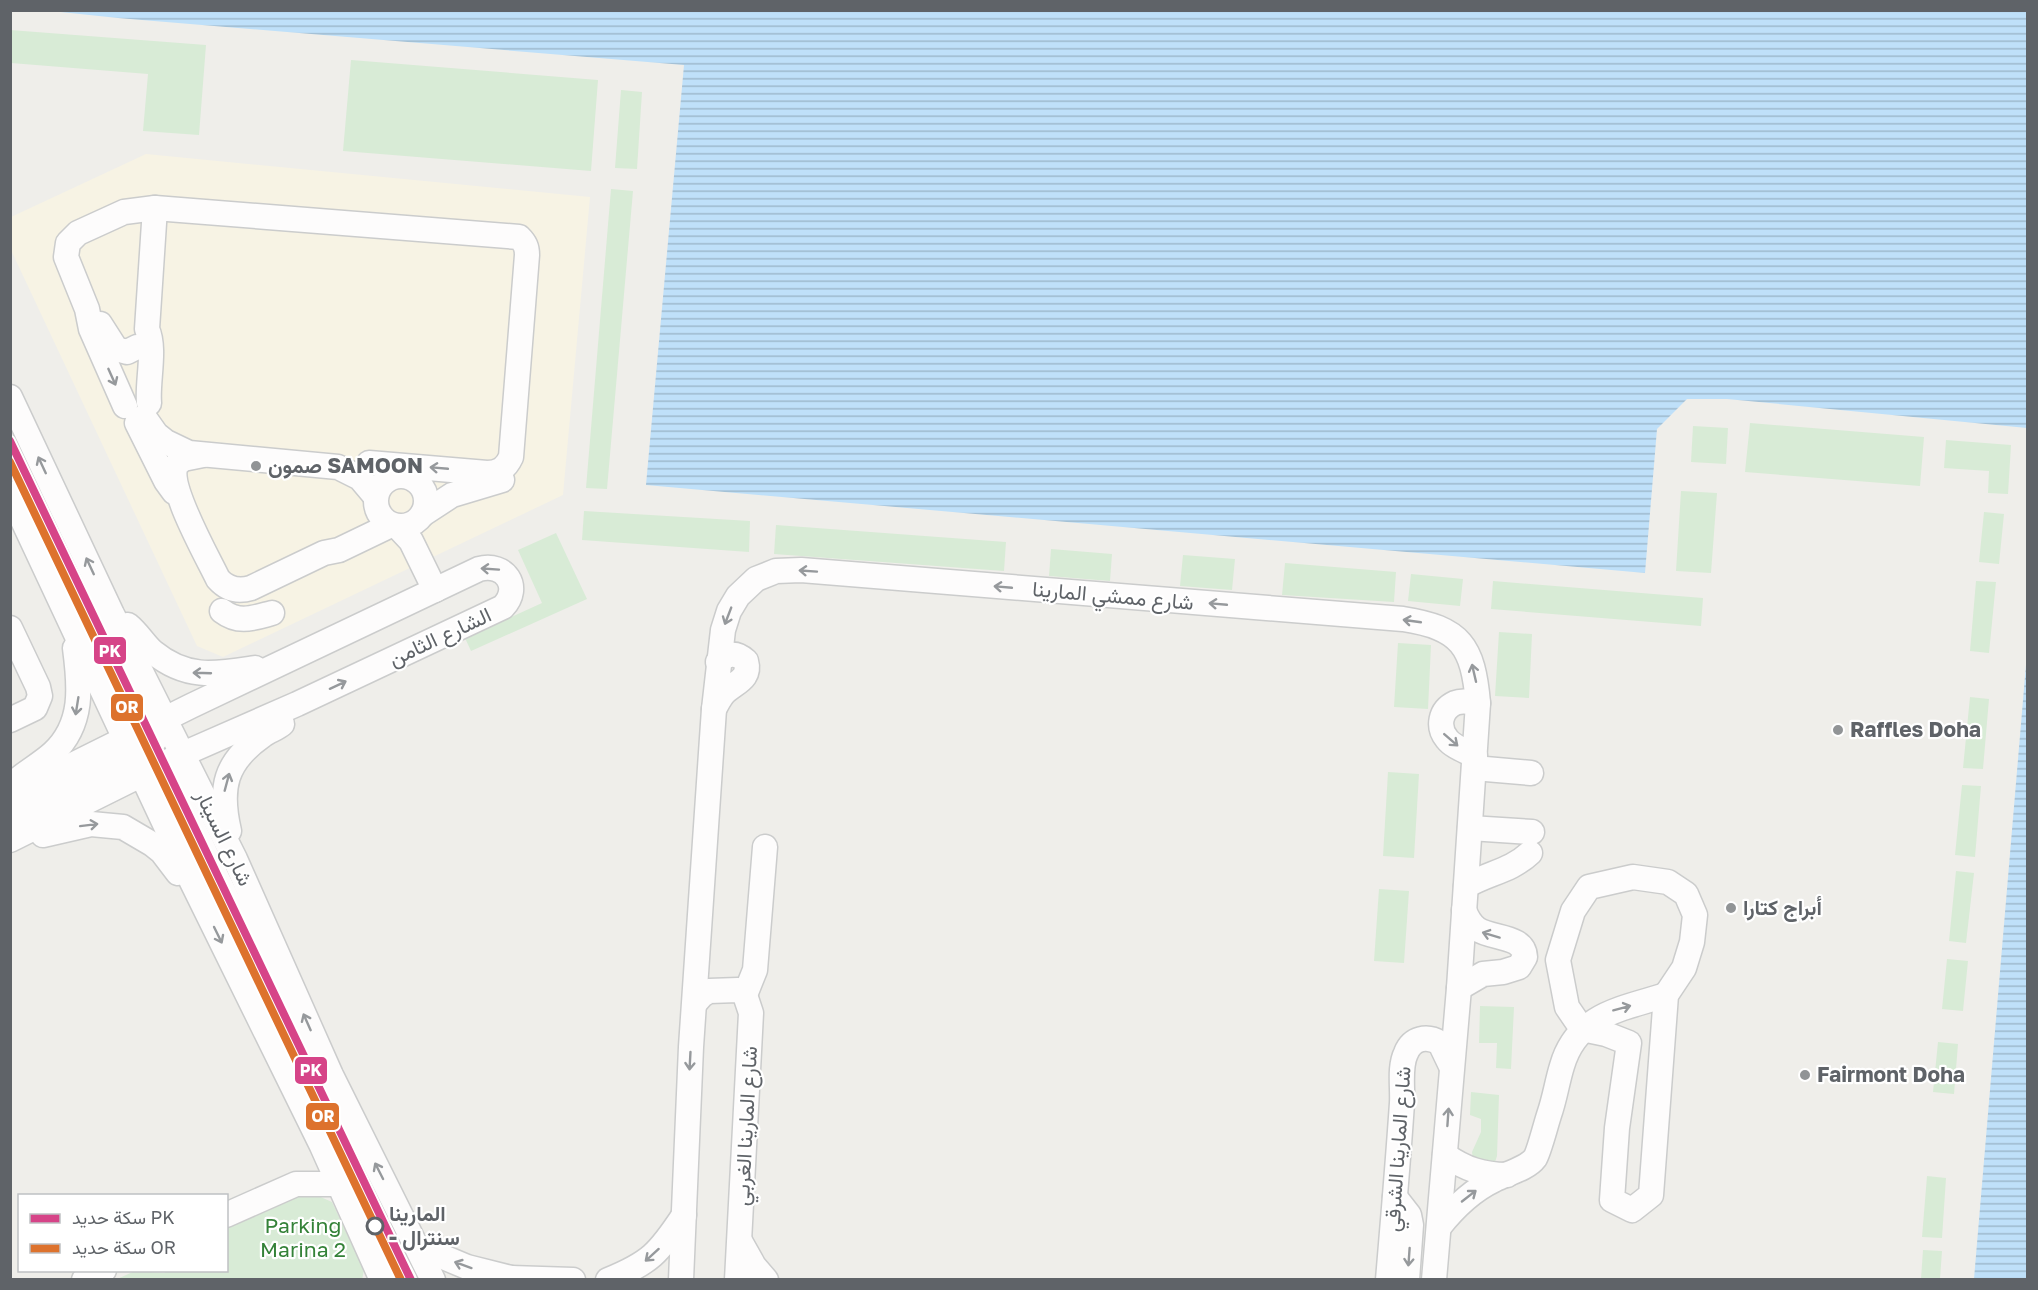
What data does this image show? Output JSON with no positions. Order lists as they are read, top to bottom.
{
  "streets": {
    "street": [
      "شارع ممشي المارينا",
      "الشارع الثامن",
      "شارع السينار",
      "شارع المارينا الغربي",
      "شارع المارينا الشرقي"
    ]
  },
  "crossings": [
    ["شارع ممشي المارينا", "شارع المارينا الغربي"],
    ["الشارع الثامن", "شارع السينار"]
  ],
  "parks": ["Parking Marina 2"],
  "places": [
    "صمون SAMOON",
    "Raffles Doha",
    "أبراج كتارا",
    "Fairmont Doha",
    "المارينا - سنترال"
  ],
  "lines": ["rail line PK", "rail line OR"],
  "legend": ["سكة حديد PK", "سكة حديد OR"]
}
